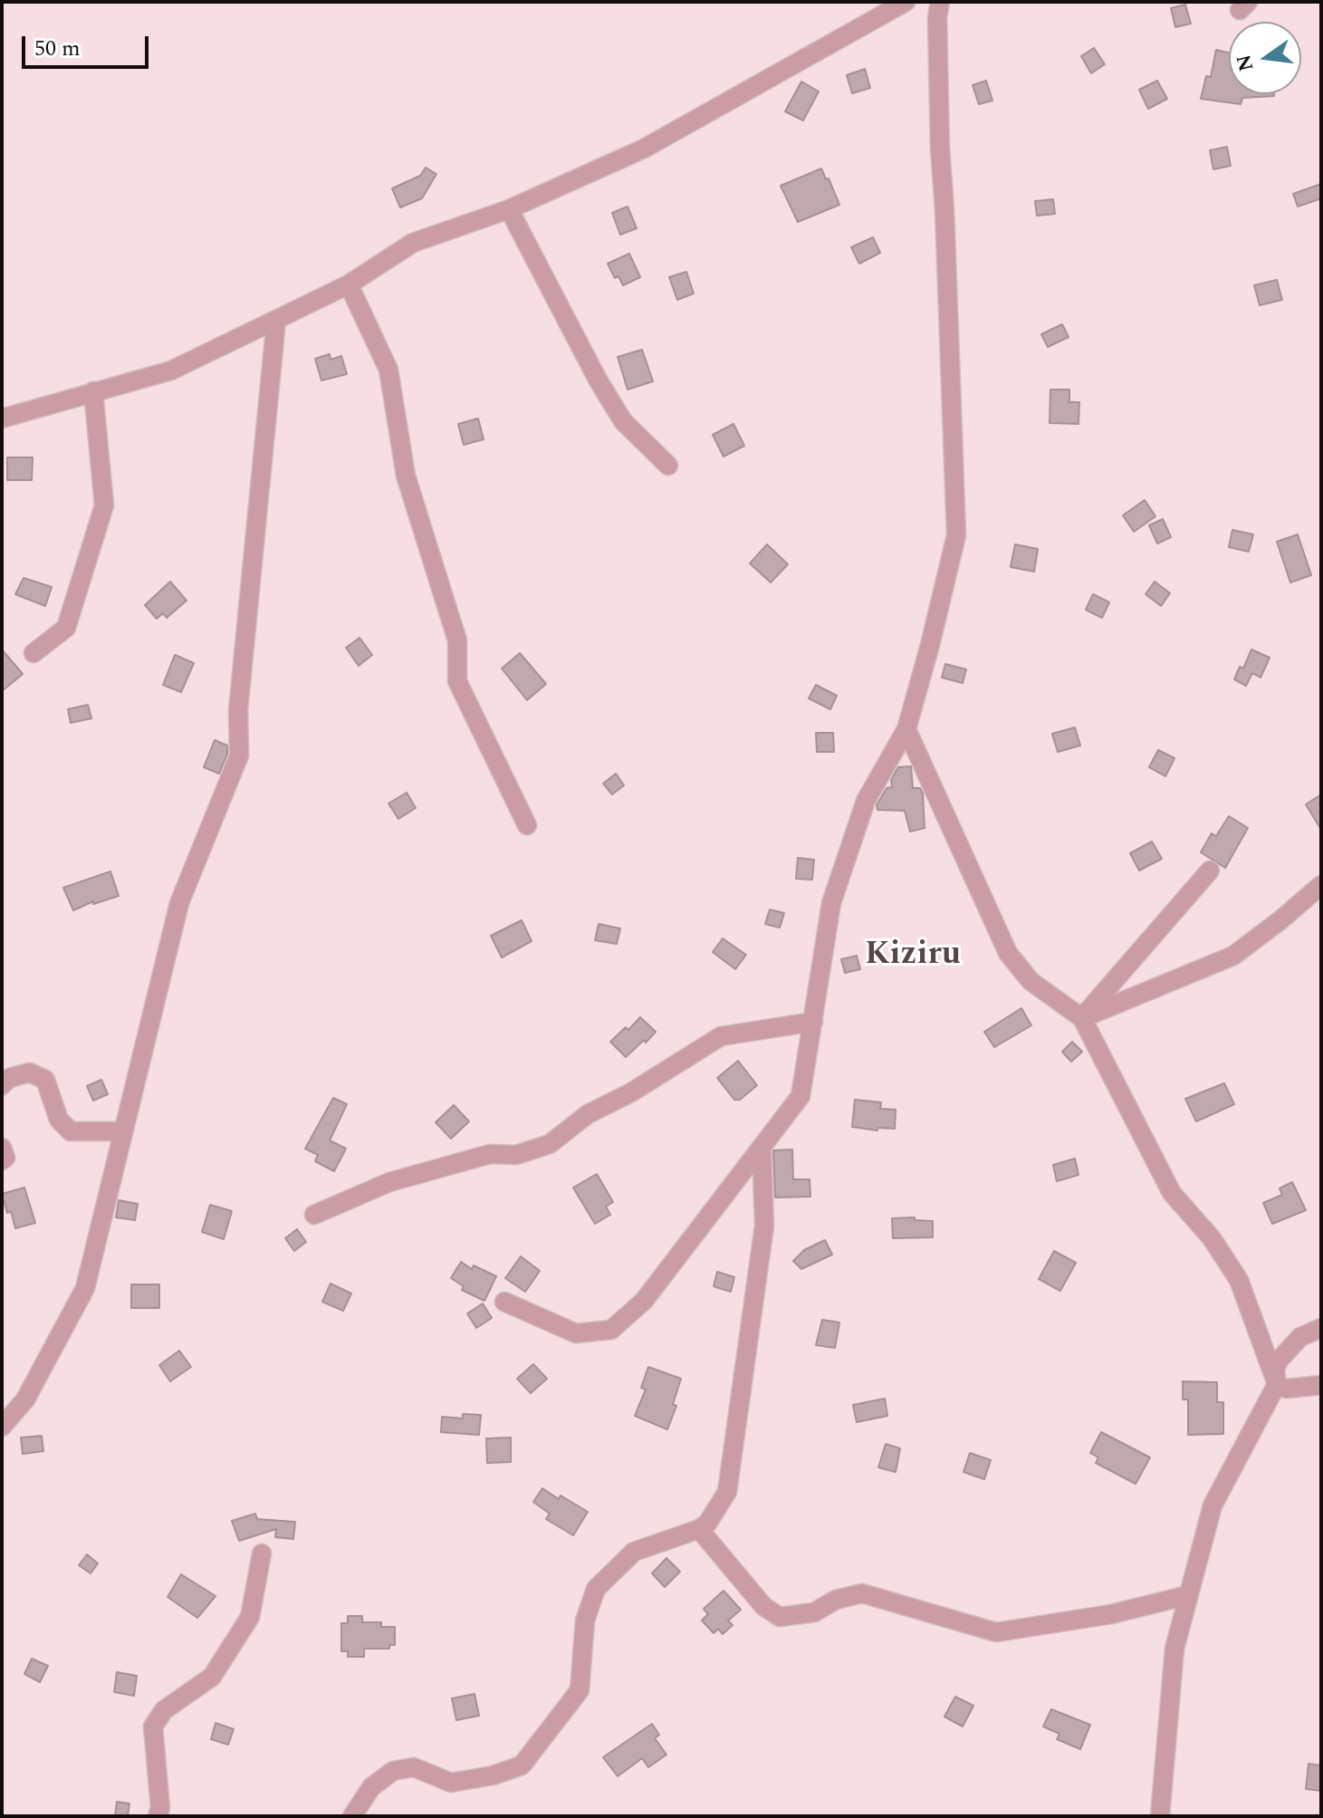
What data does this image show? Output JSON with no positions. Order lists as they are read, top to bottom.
{
  "districts": ["Kiziru"],
  "scale_bar": "50 m",
  "north": "left"
}
